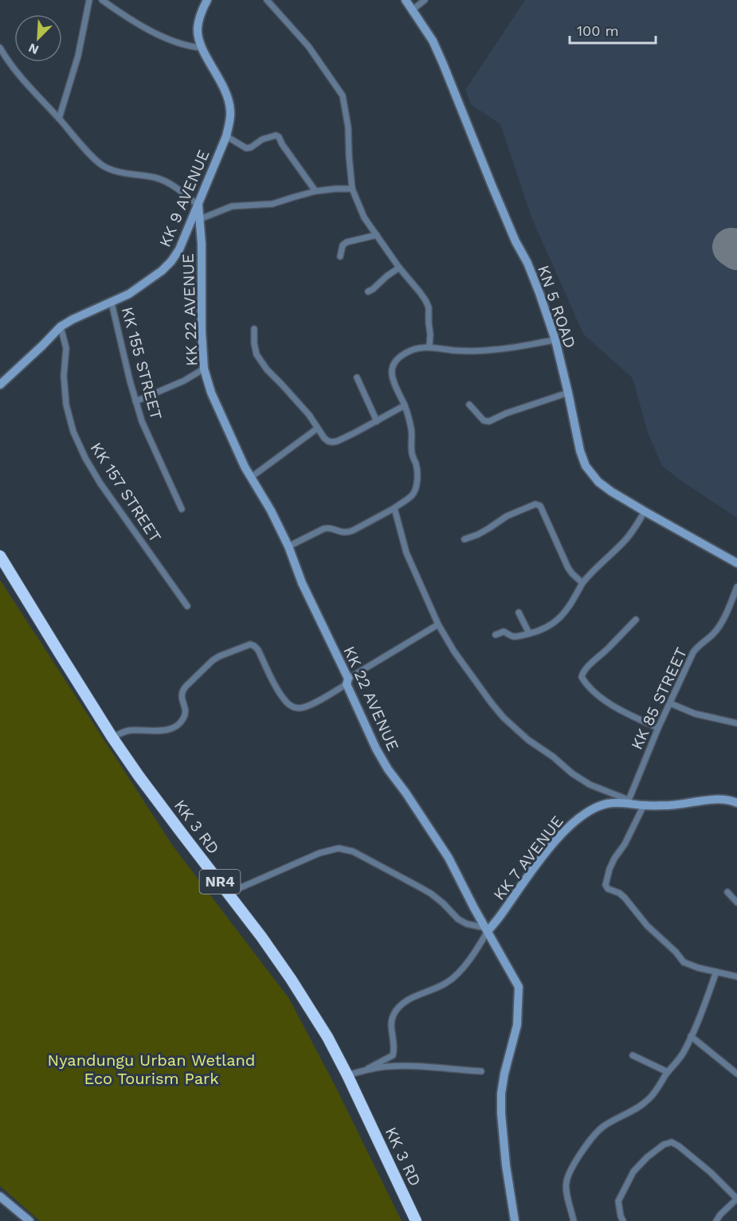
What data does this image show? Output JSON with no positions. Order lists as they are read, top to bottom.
{
  "streets": {
    "highway": ["KK 3 RD", "NR4"],
    "street": [
      "KK 9 AVENUE",
      "KN 5 ROAD",
      "KK 22 AVENUE",
      "KK 155 STREET",
      "KK 157 STREET",
      "KK 85 STREET",
      "KK 7 AVENUE"
    ]
  },
  "crossings": [
    ["KK 9 AVENUE", "KK 22 AVENUE"],
    ["KK 9 AVENUE", "KK 155 STREET"],
    ["KK 9 AVENUE", "KK 157 STREET"],
    ["KK 22 AVENUE", "KK 7 AVENUE"],
    ["KK 85 STREET", "KK 7 AVENUE"]
  ],
  "parks": ["Nyandungu Urban Wetland Eco Tourism Park"],
  "scale_bar": "100 m",
  "north": "bottom left"
}
